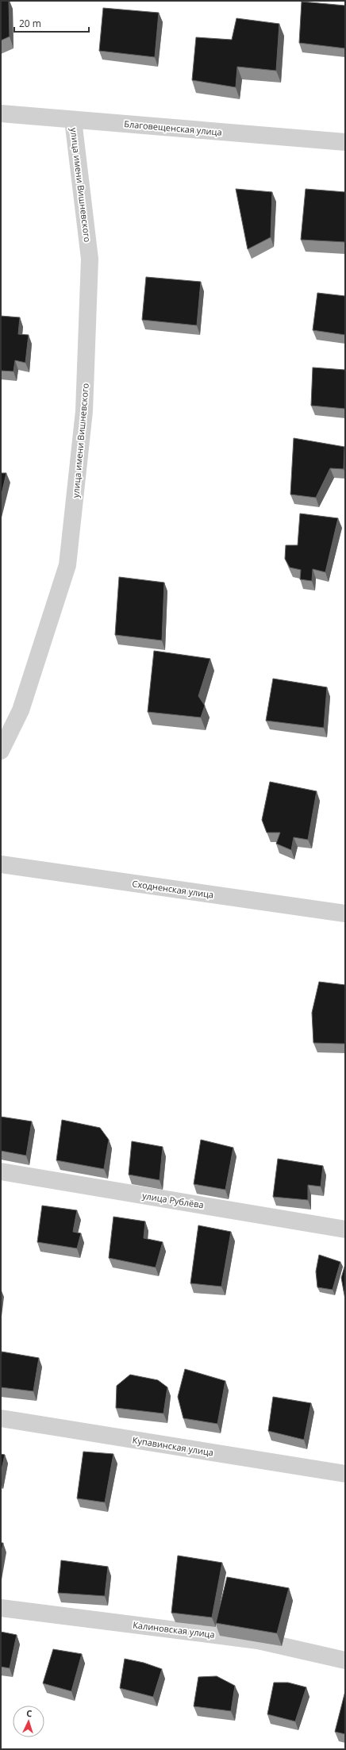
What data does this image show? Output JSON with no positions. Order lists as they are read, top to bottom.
{
  "streets": {
    "street": [
      "Благовещенская улица",
      "улица имени Вишневского",
      "Сходненская улица",
      "улица Рублёва",
      "Купавинская улица",
      "Калиновская улица"
    ]
  },
  "crossings": [
    ["Благовещенская улица", "улица имени Вишневского"]
  ],
  "scale_bar": "20 m",
  "north": "top"
}
